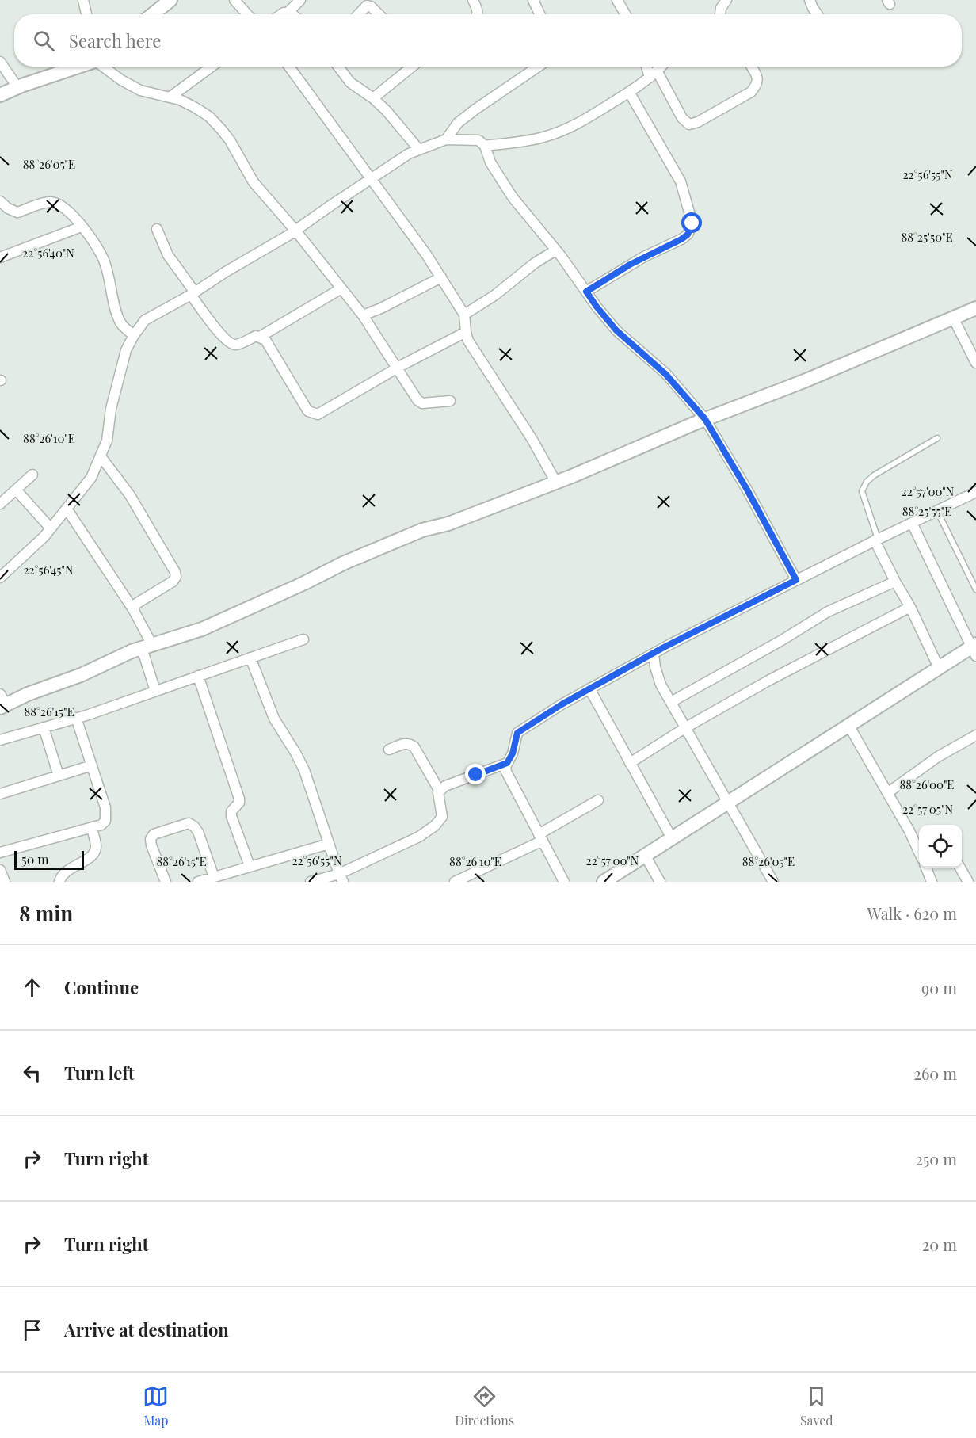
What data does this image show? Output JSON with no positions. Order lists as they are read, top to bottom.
{
  "scale_bar": "50 m",
  "page": {
    "search": "Search here",
    "scale": "50 m",
    "heading": ["8 min", "Walk · 620 m"],
    "list": [
      ["Continue", "90 m"],
      ["Turn left", "260 m"],
      ["Turn right", "250 m"],
      ["Turn right", "20 m"],
      "Arrive at destination"
    ],
    "nav": ["Map", "Directions", "Saved"]
  },
  "coordinates": [
    "88°26'05\"E",
    "22°56'55\"N",
    "88°25'50\"E",
    "22°56'40\"N",
    "88°26'10\"E",
    "22°57'00\"N",
    "88°25'55\"E",
    "22°56'45\"N",
    "88°26'15\"E",
    "88°26'00\"E",
    "22°57'05\"N"
  ]
}
